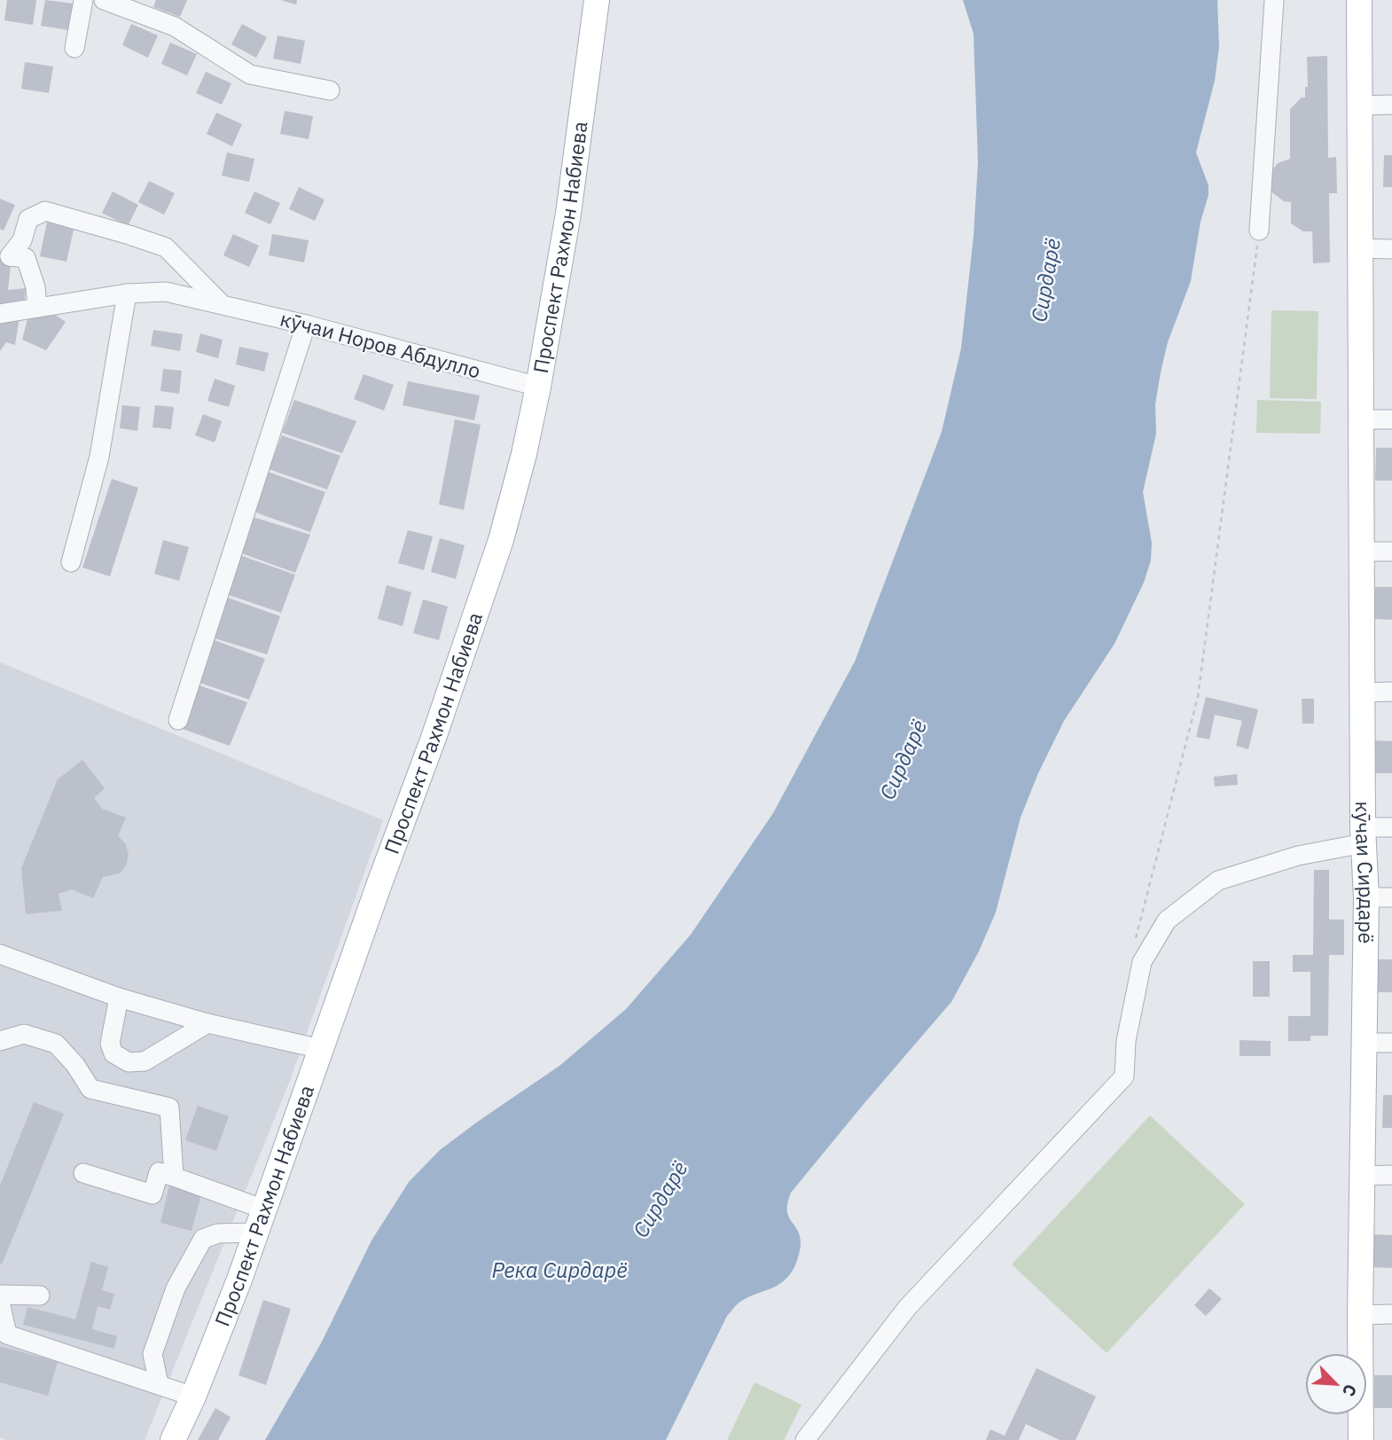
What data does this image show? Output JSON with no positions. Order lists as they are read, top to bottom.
{
  "streets": {
    "main road": ["Проспект Рахмон Набиева", "кӯчаи Сирдарё"],
    "street": ["кӯчаи Норов Абдулло"]
  },
  "crossings": [
    ["Проспект Рахмон Набиева", "кӯчаи Норов Абдулло"]
  ],
  "water": ["Сирдарё", "Река Сирдарё"],
  "north": "bottom right"
}
